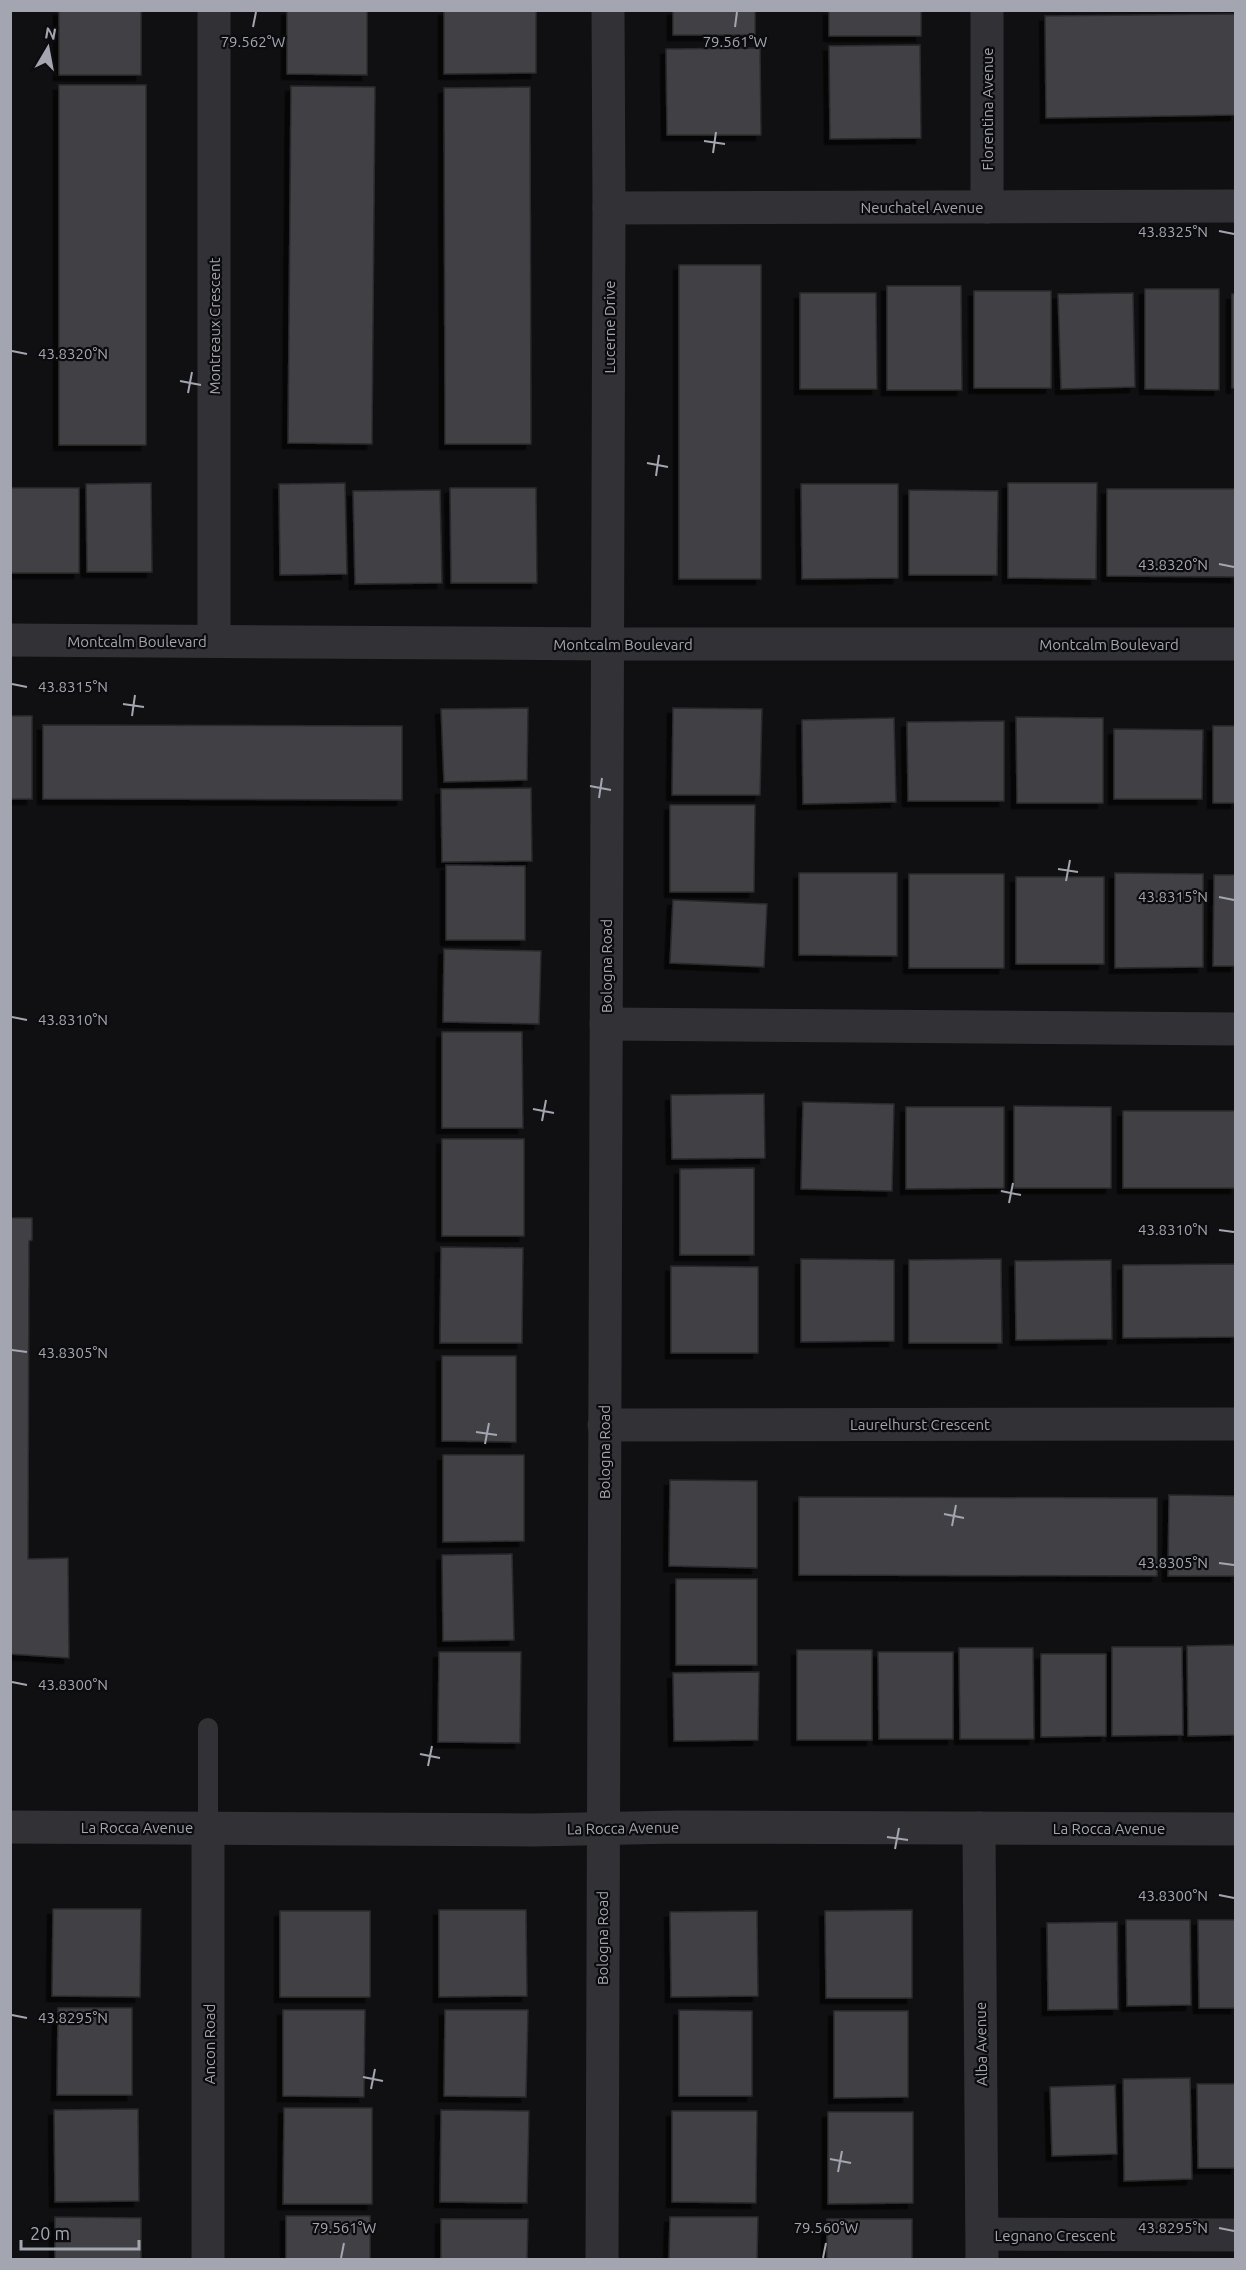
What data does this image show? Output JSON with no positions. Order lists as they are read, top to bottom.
{
  "streets": {
    "street": [
      "Florentina Avenue",
      "Neuchatel Avenue",
      "Montreaux Crescent",
      "Lucerne Drive",
      "Montcalm Boulevard",
      "Bologna Road",
      "Laurelhurst Crescent",
      "La Rocca Avenue",
      "Ancon Road",
      "Alba Avenue",
      "Legnano Crescent"
    ]
  },
  "crossings": [
    ["Florentina Avenue", "Neuchatel Avenue"],
    ["Neuchatel Avenue", "Lucerne Drive"],
    ["Montreaux Crescent", "Montcalm Boulevard"],
    ["Lucerne Drive", "Montcalm Boulevard"],
    ["Lucerne Drive", "Bologna Road"],
    ["Montcalm Boulevard", "Bologna Road"],
    ["Bologna Road", "Laurelhurst Crescent"],
    ["Bologna Road", "La Rocca Avenue"],
    ["La Rocca Avenue", "Ancon Road"],
    ["La Rocca Avenue", "Alba Avenue"],
    ["Alba Avenue", "Legnano Crescent"]
  ],
  "scale_bar": "20 m",
  "north": "top",
  "coordinates": [
    "79.561°W",
    "79.562°W",
    "43.8325°N",
    "43.8320°N",
    "43.8315°N",
    "43.8310°N",
    "43.8305°N",
    "43.8300°N",
    "43.8295°N",
    "79.560°W"
  ]
}
